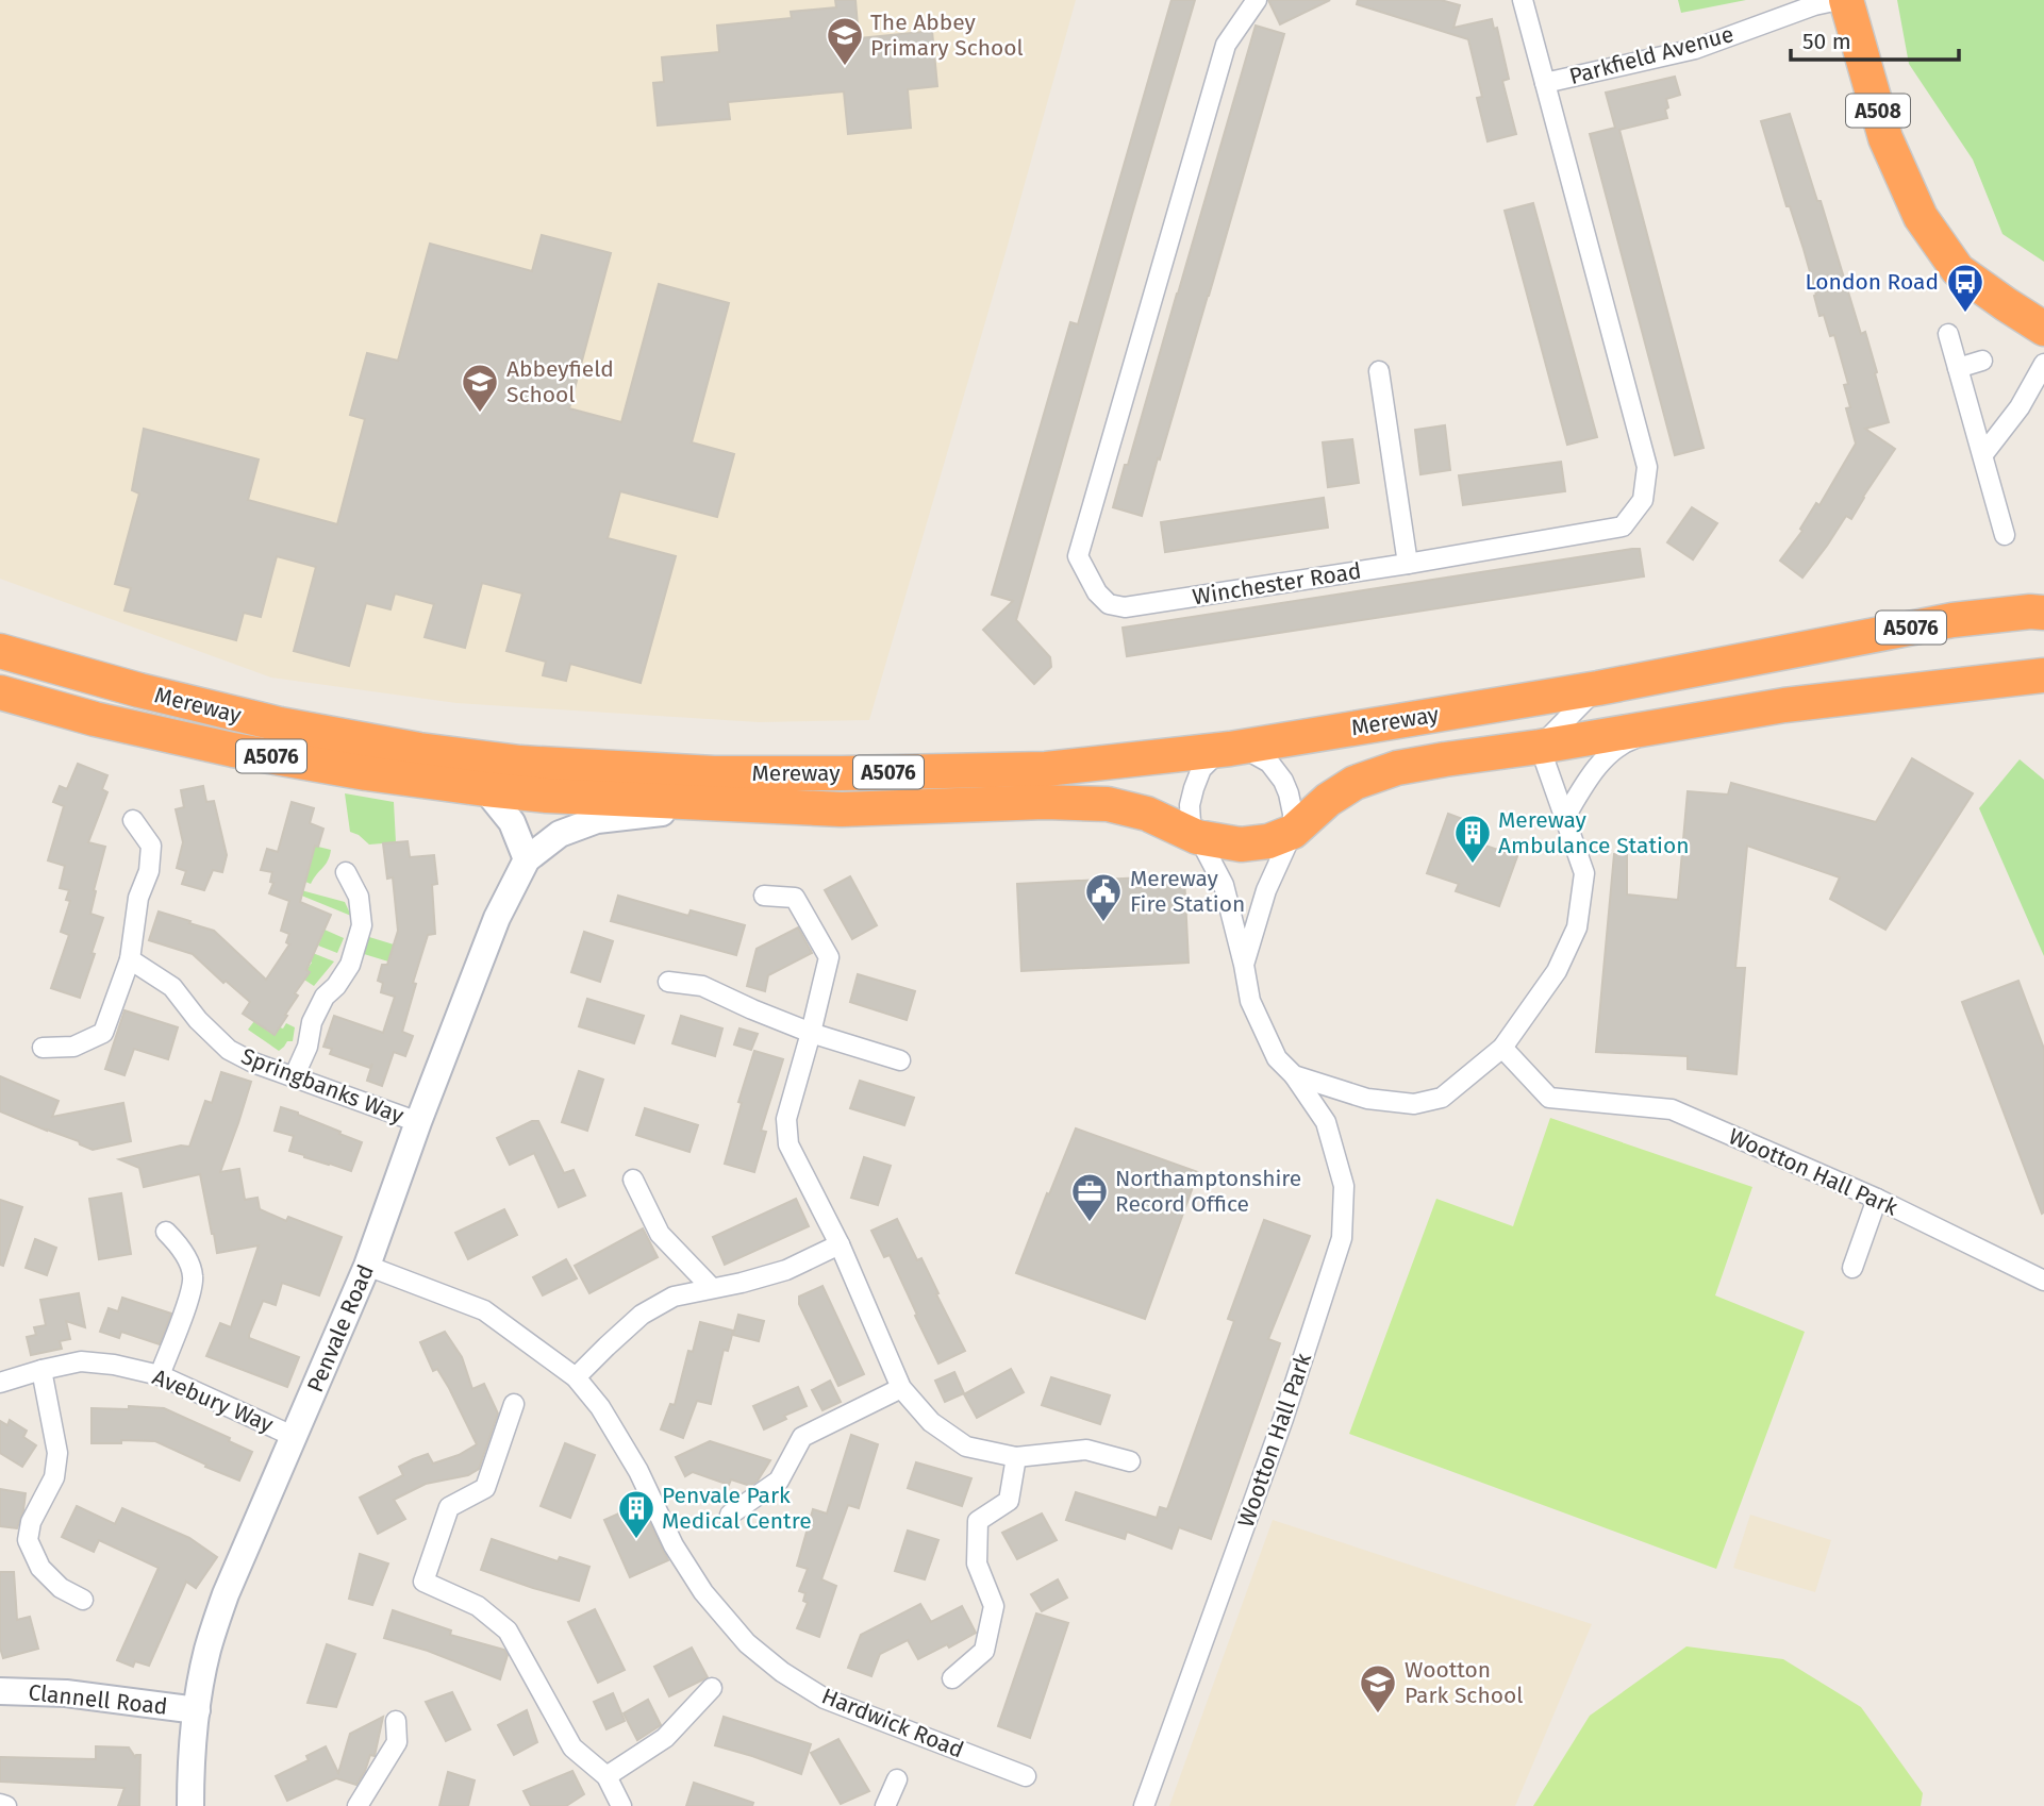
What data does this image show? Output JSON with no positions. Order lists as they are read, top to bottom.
{
  "streets": {
    "highway": ["A508", "A5076", "Mereway"],
    "street": [
      "Parkfield Avenue",
      "Winchester Road",
      "Springbanks Way",
      "Wootton Hall Park",
      "Penvale Road",
      "Avebury Way",
      "Clannell Road",
      "Hardwick Road"
    ]
  },
  "crossings": [
    ["Parkfield Avenue", "Winchester Road"],
    ["Mereway", "Wootton Hall Park"],
    ["Springbanks Way", "Penvale Road"],
    ["Penvale Road", "Avebury Way"],
    ["Penvale Road", "Clannell Road"],
    ["Penvale Road", "Hardwick Road"]
  ],
  "places": {
    "school or university": ["The Abbey Primary School", "Abbeyfield School", "Wootton Park School"],
    "bus stop": ["London Road"],
    "building": ["Mereway Ambulance Station", "Penvale Park Medical Centre"],
    "public building": ["Mereway Fire Station"],
    "office": ["Northamptonshire Record Office"]
  },
  "scale_bar": "50 m"
}
